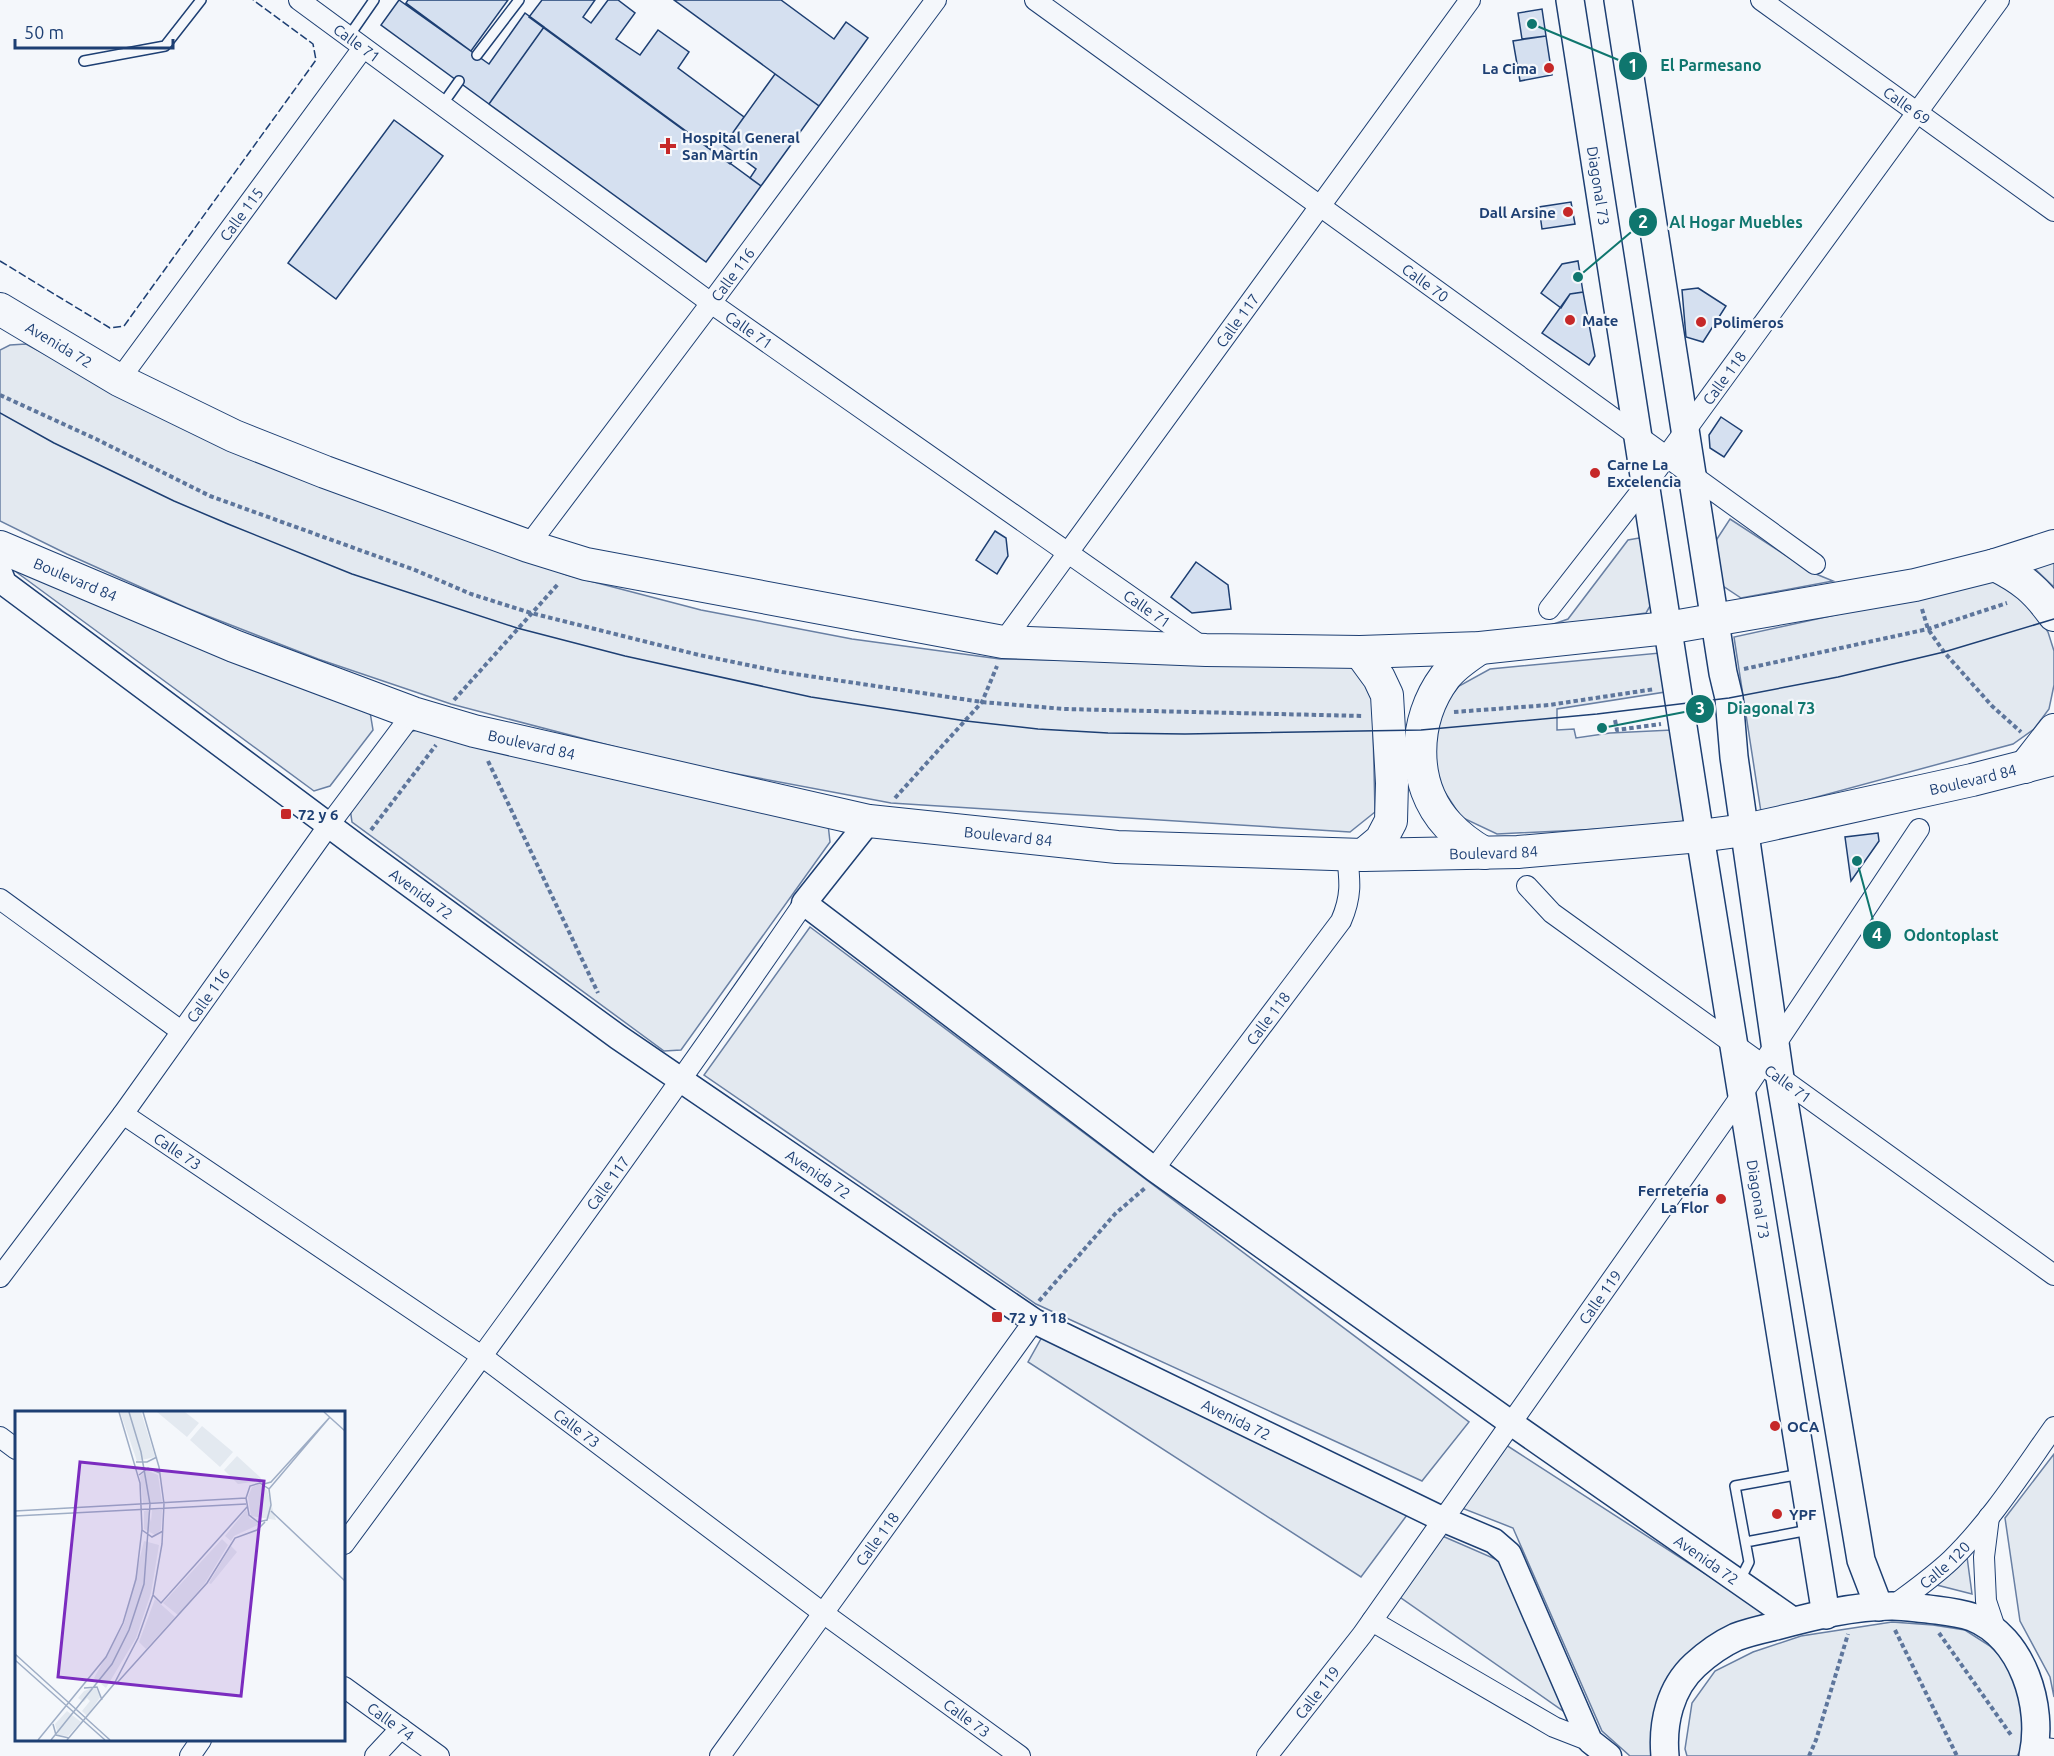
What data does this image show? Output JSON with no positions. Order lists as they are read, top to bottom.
{
  "streets": {
    "highway": ["Avenida 72", "Boulevard 84"],
    "main road": ["Diagonal 73"],
    "street": [
      "Calle 71",
      "Calle 69",
      "Calle 115",
      "Calle 116",
      "Calle 70",
      "Calle 117",
      "Calle 118",
      "Calle 73",
      "Calle 119",
      "Calle 120",
      "Calle 74"
    ]
  },
  "crossings": [
    ["Calle 71", "Diagonal 73"],
    ["Calle 71", "Calle 115"],
    ["Calle 71", "Calle 116"],
    ["Calle 71", "Calle 117"],
    ["Calle 71", "Calle 119"],
    ["Calle 69", "Calle 118"],
    ["Diagonal 73", "Calle 70"],
    ["Diagonal 73", "Calle 118"],
    ["Diagonal 73", "Boulevard 84"],
    ["Diagonal 73", "Calle 119"],
    ["Calle 115", "Avenida 72"],
    ["Calle 116", "Avenida 72"],
    ["Calle 116", "Boulevard 84"],
    ["Calle 116", "Calle 73"],
    ["Calle 70", "Calle 117"],
    ["Calle 70", "Calle 118"],
    ["Calle 117", "Avenida 72"],
    ["Calle 117", "Boulevard 84"],
    ["Calle 117", "Calle 73"],
    ["Avenida 72", "Calle 118"],
    ["Avenida 72", "Calle 119"],
    ["Calle 118", "Boulevard 84"],
    ["Calle 118", "Calle 73"]
  ],
  "places": {
    "other": [
      "El Parmesano",
      "La Cima",
      "Dall Arsine",
      "Al Hogar Muebles",
      "Mate",
      "Polimeros",
      "Carne La Excelencia",
      "Diagonal 73",
      "Odontoplast",
      "Ferretería La Flor",
      "OCA",
      "YPF"
    ],
    "health": ["Hospital General San Martín"],
    "transit": ["72 y 6", "72 y 118"]
  },
  "scale_bar": "50 m"
}
